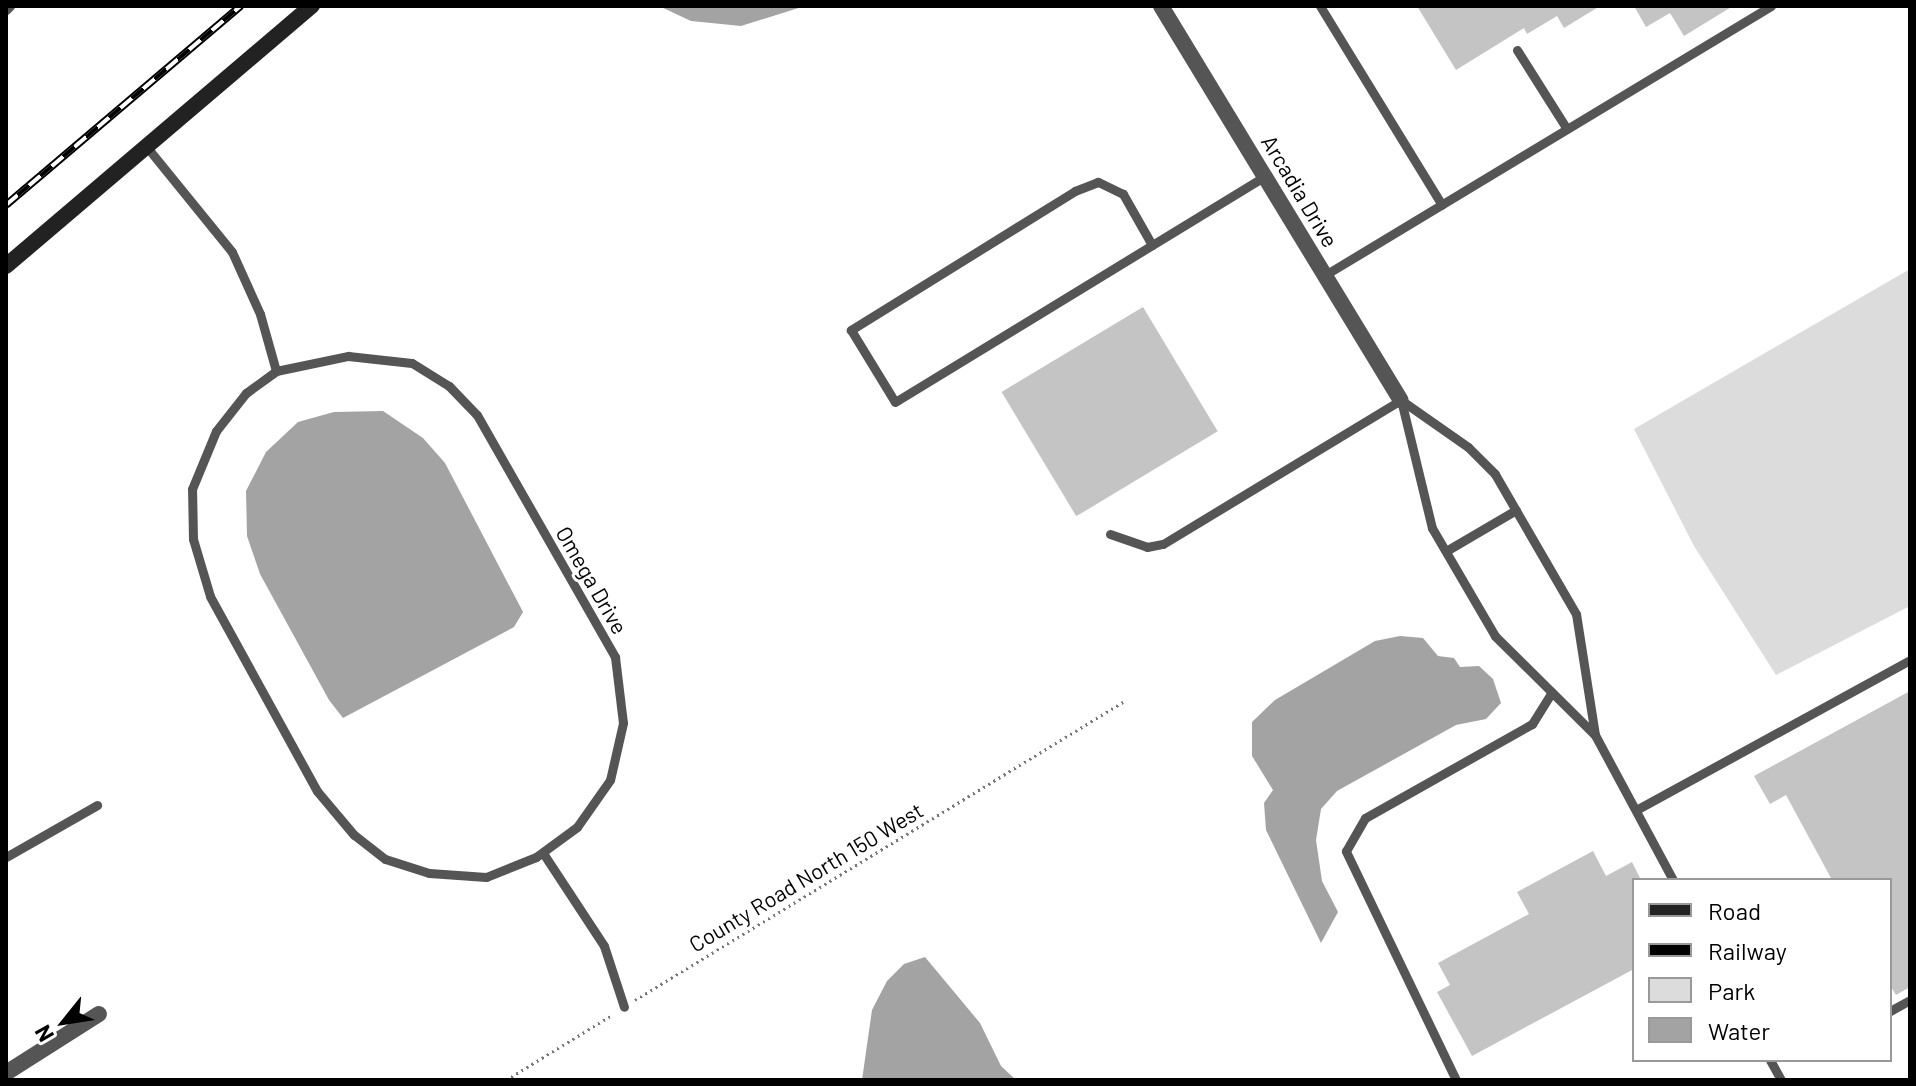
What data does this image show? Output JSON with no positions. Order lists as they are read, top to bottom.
{
  "streets": {
    "street": ["Arcadia Drive"],
    "lane": ["Omega Drive"],
    "path": ["County Road North 150 West"]
  },
  "legend": [
    "Road",
    "Railway",
    "Park",
    "Water"
  ],
  "north": "bottom left"
}
